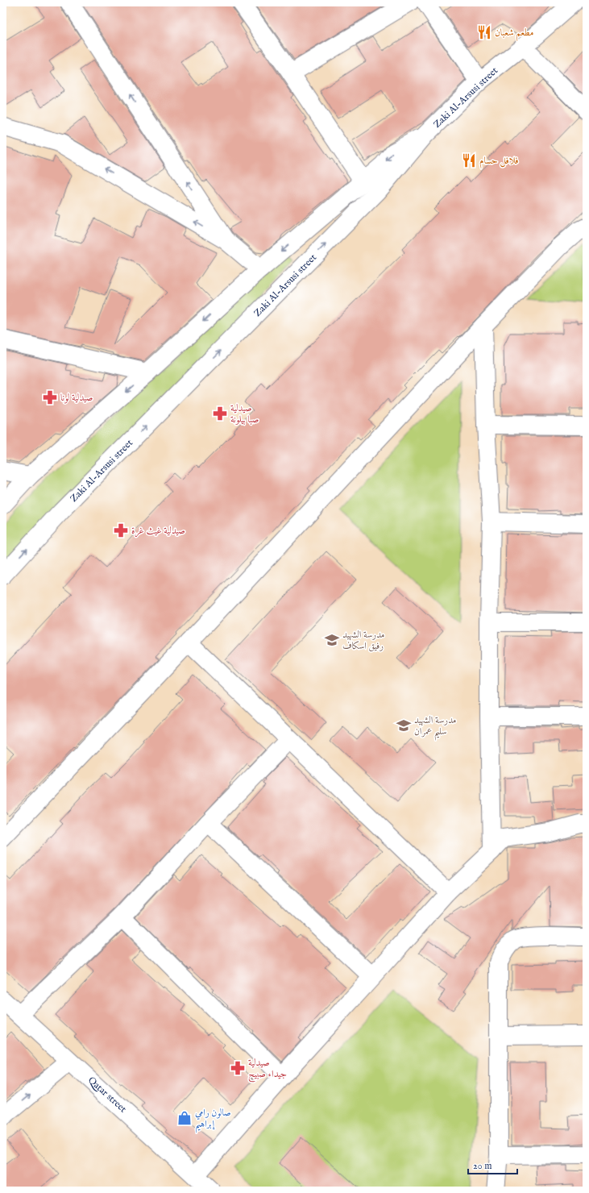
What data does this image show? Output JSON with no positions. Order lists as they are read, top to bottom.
{
  "streets": {
    "street": ["Zaki Al-Arsusi street", "Qatar street"]
  },
  "places": {
    "restaurant": ["مطعم شعبان", "فلافل حسام"],
    "pharmacy": [
      "صيدلية لونا",
      "صيدلية صبا بيلونة",
      "صيدلية غيث غرة",
      "صيدلية جيداء صبيح"
    ],
    "school or university": ["مدرسة الشهيد رفيق اسكاف", "مدرسة الشهيد سليم عمران"],
    "shop": ["صالون رامي إبراهيم"]
  },
  "scale_bar": "20 m"
}
